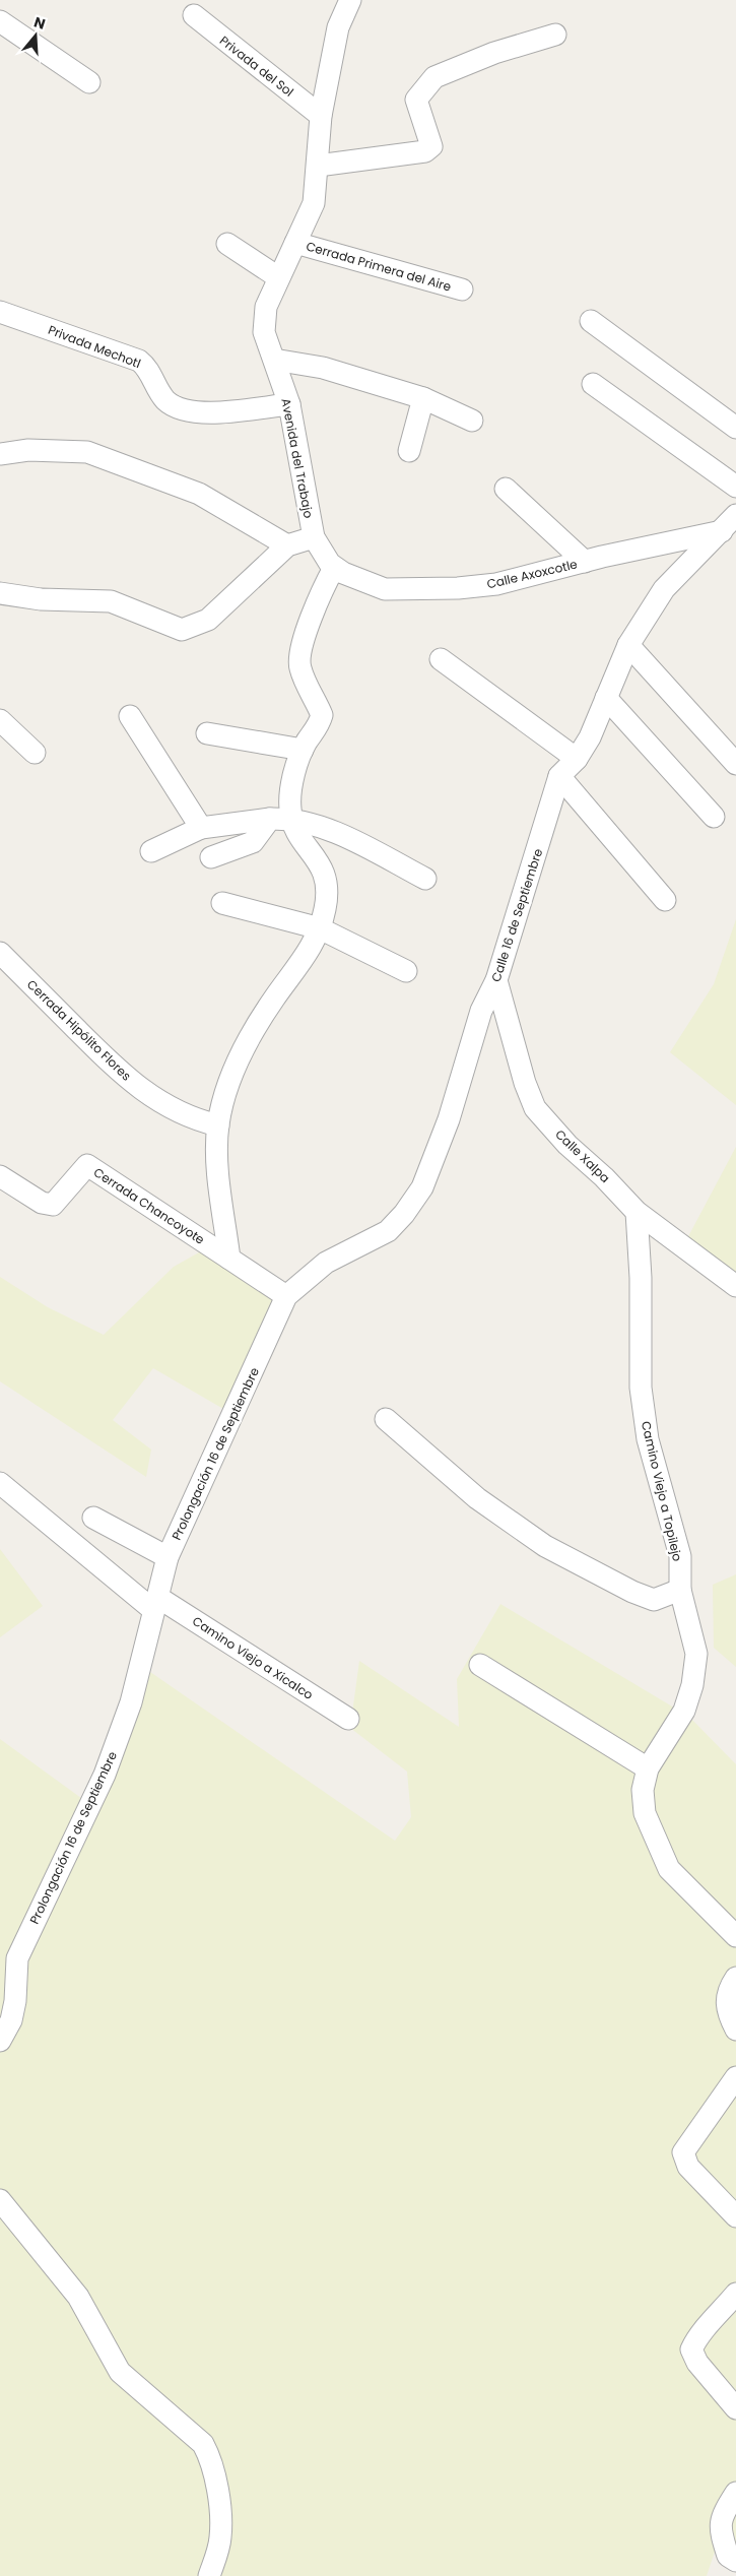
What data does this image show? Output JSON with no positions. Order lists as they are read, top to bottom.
{
  "streets": {
    "street": [
      "Privada del Sol",
      "Cerrada Primera del Aire",
      "Privada Mechotl",
      "Avenida del Trabajo",
      "Calle Axoxcotle",
      "Calle 16 de Septiembre",
      "Cerrada Hipólito Flores",
      "Calle Xalpa",
      "Cerrada Chancoyote",
      "Prolongación 16 de Septiembre",
      "Camino Viejo a Topilejo",
      "Camino Viejo a Xicalco"
    ]
  },
  "crossings": [
    ["Privada del Sol", "Avenida del Trabajo"],
    ["Cerrada Primera del Aire", "Avenida del Trabajo"],
    ["Privada Mechotl", "Avenida del Trabajo"],
    ["Avenida del Trabajo", "Calle Axoxcotle"],
    ["Calle Axoxcotle", "Calle 16 de Septiembre"],
    ["Calle 16 de Septiembre", "Calle Xalpa"],
    ["Calle 16 de Septiembre", "Prolongación 16 de Septiembre"],
    ["Calle Xalpa", "Camino Viejo a Topilejo"],
    ["Prolongación 16 de Septiembre", "Camino Viejo a Xicalco"]
  ],
  "north": "top"
}
